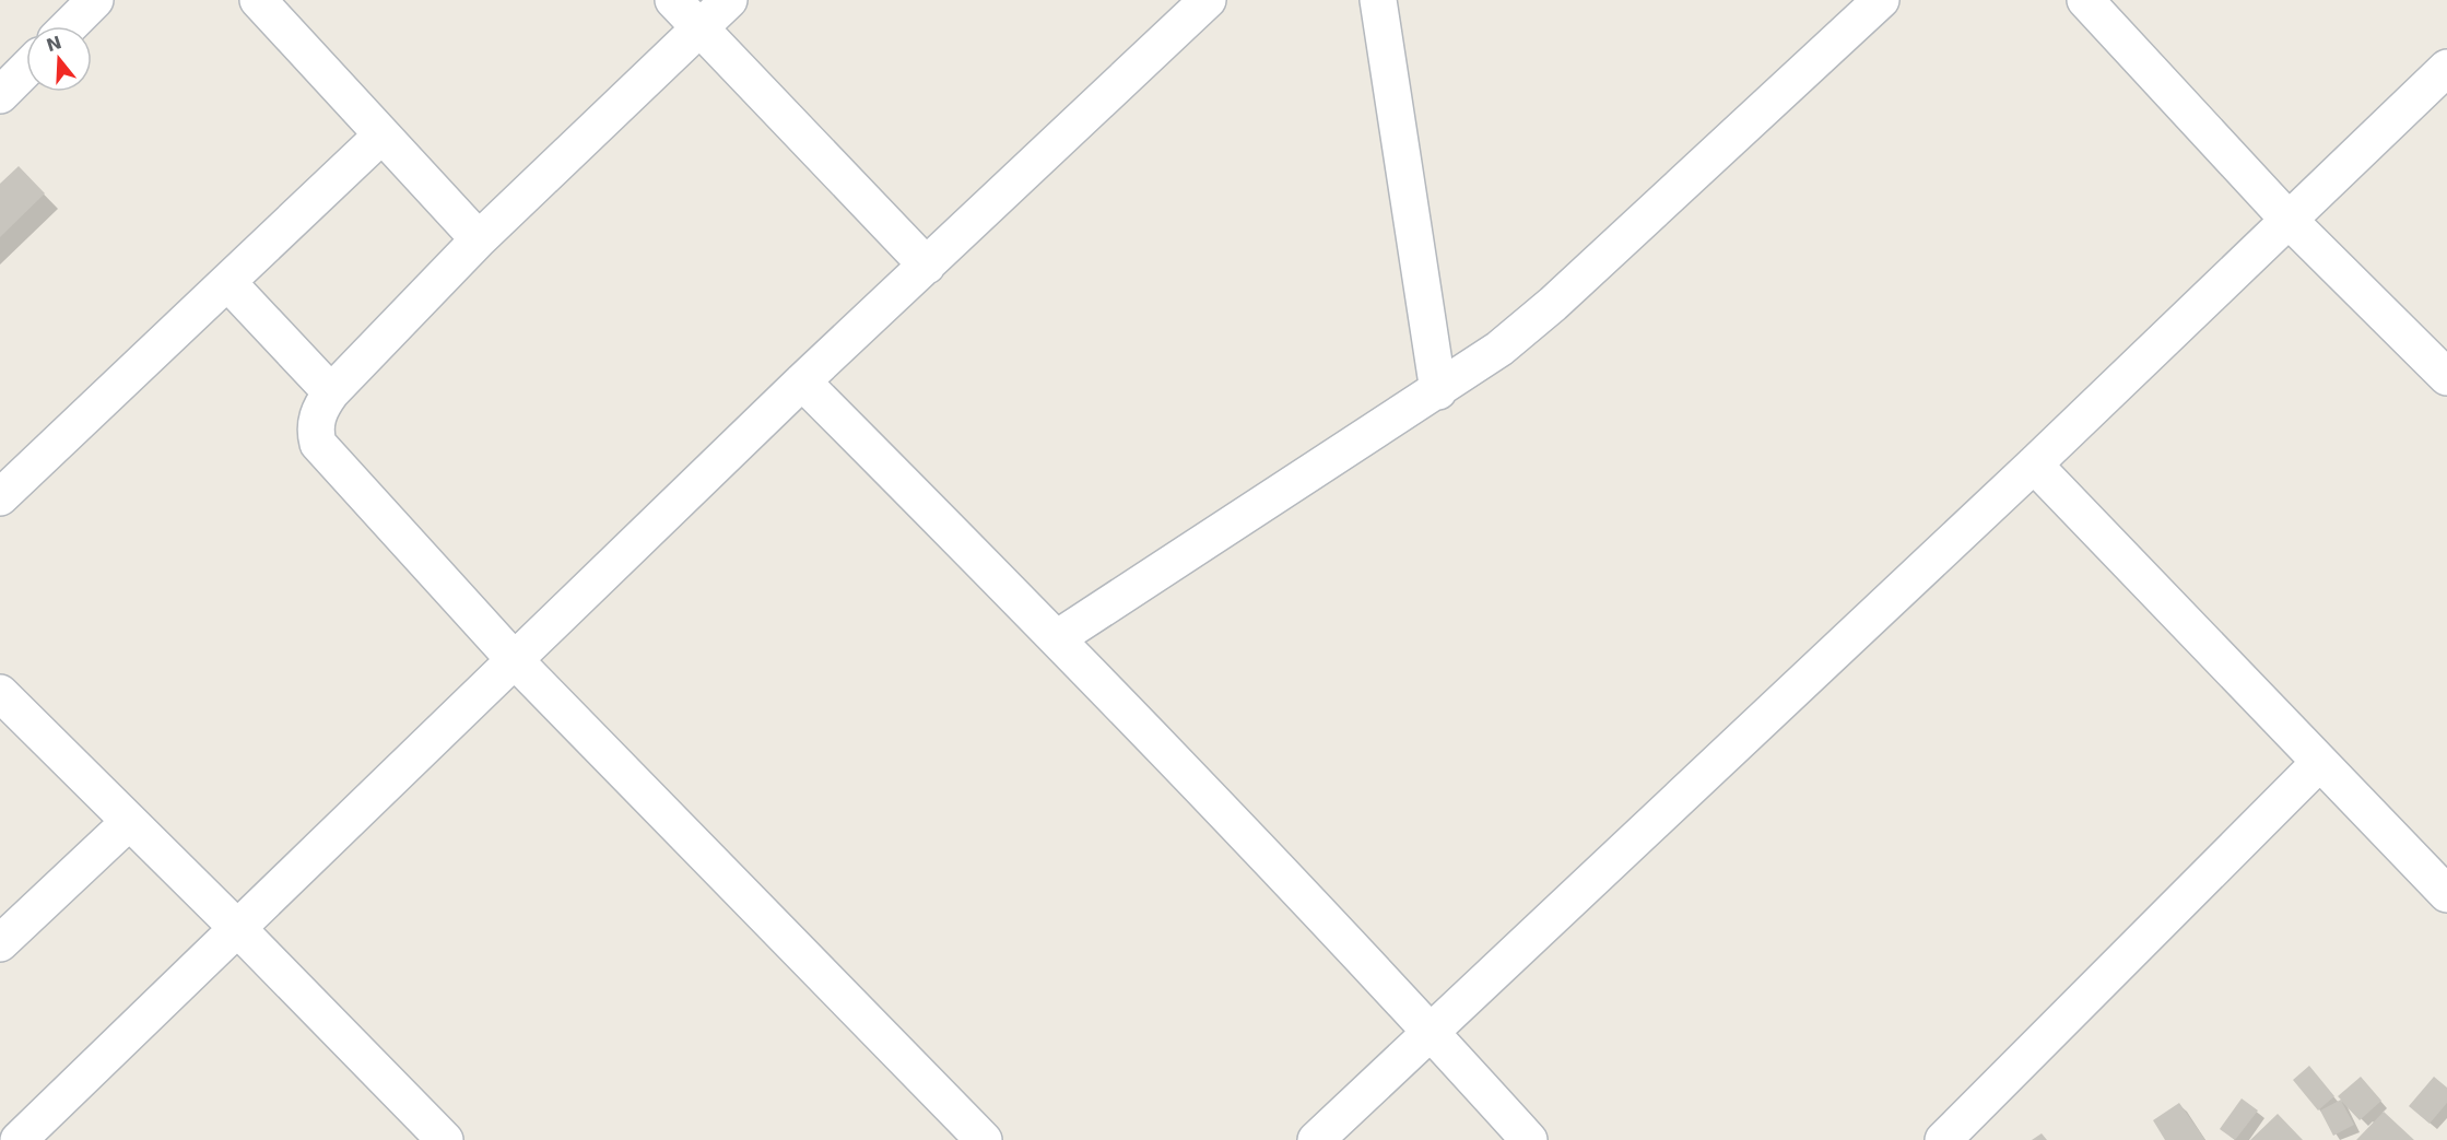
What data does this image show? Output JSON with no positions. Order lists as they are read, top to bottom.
{
  "north": "top"
}
